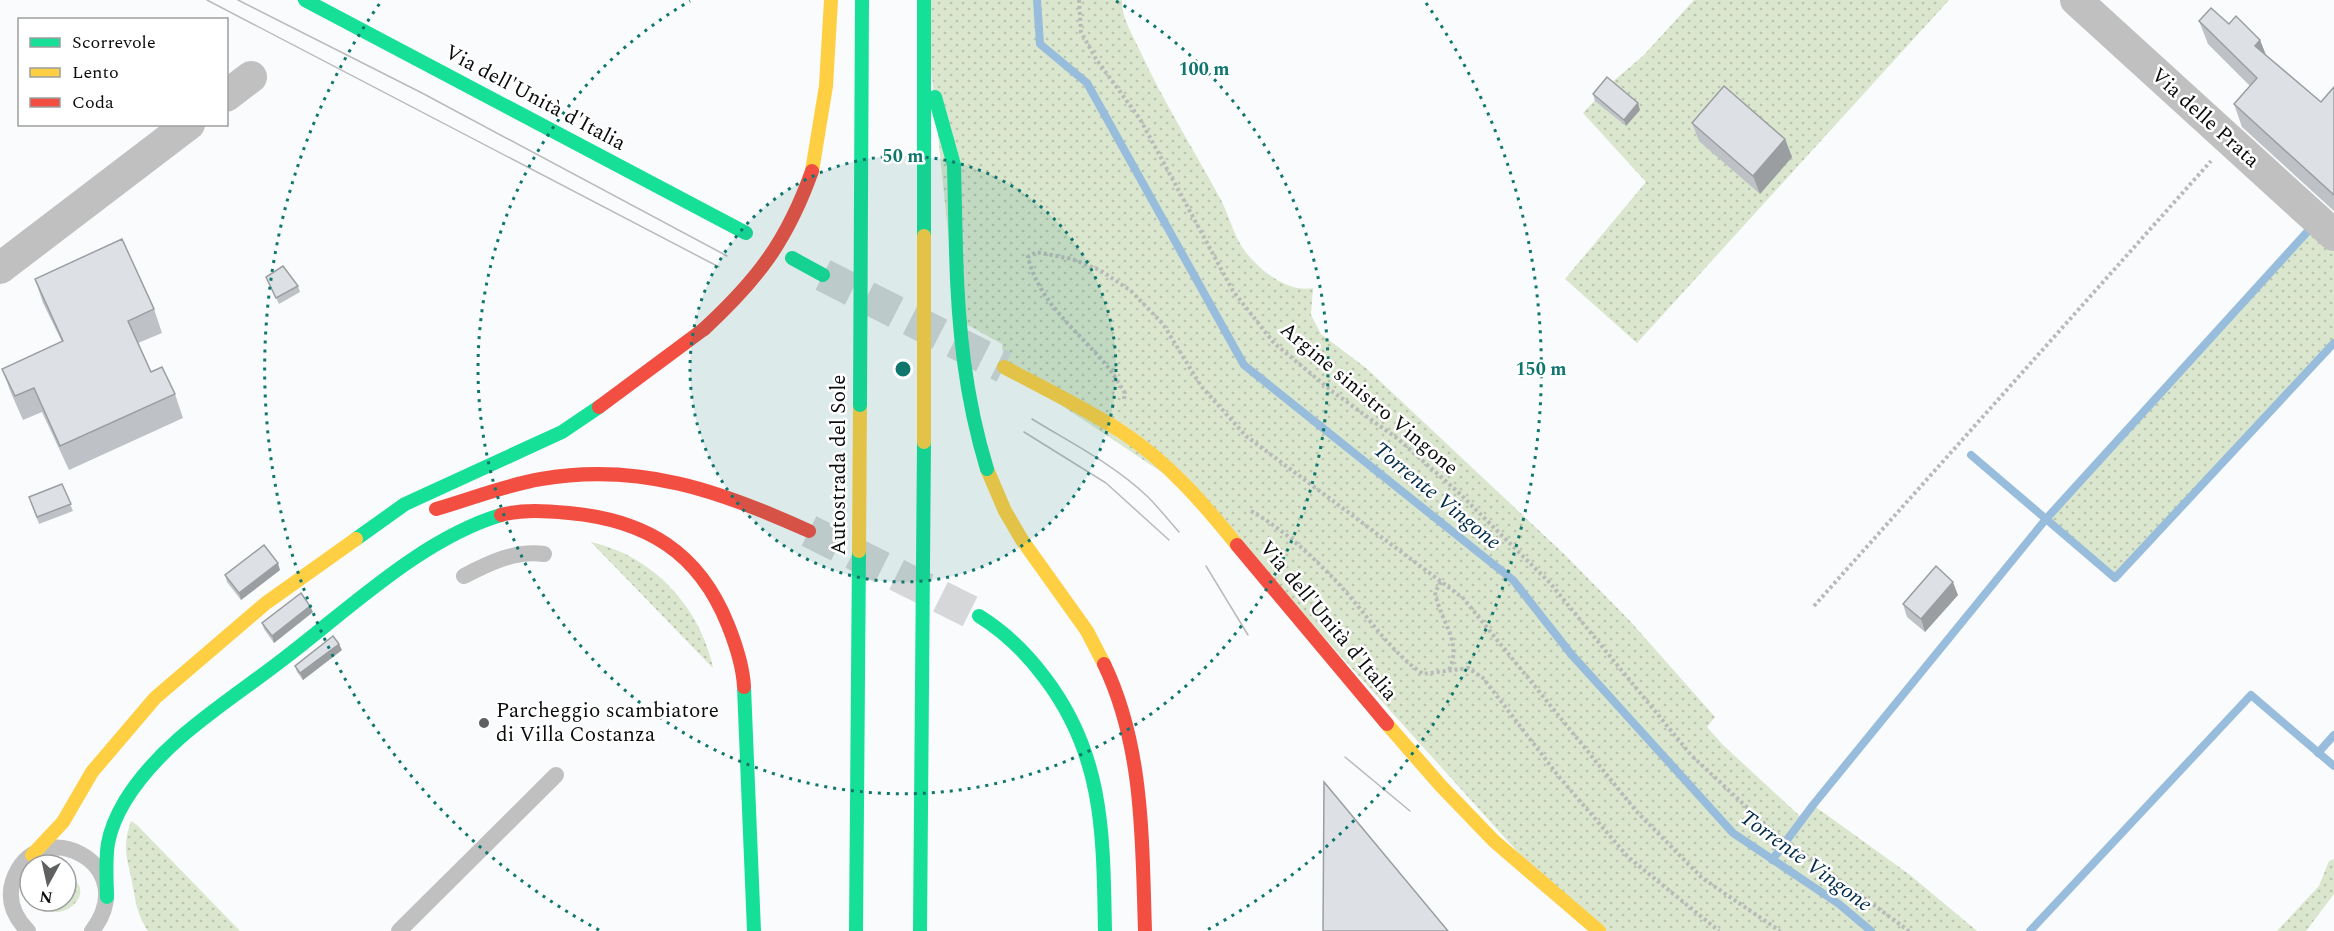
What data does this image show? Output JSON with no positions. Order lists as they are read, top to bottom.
{
  "streets": {
    "main road": ["Via dell'Unità d'Italia", "Autostrada del Sole"],
    "street": ["Via delle Prata"],
    "path": ["Argine sinistro Vingone"]
  },
  "water": ["Torrente Vingone"],
  "places": ["Parcheggio scambiatore di Villa Costanza"],
  "legend": ["Scorrevole", "Lento", "Coda"],
  "north": "bottom",
  "rings": ["100 m", "50 m", "150 m"]
}
